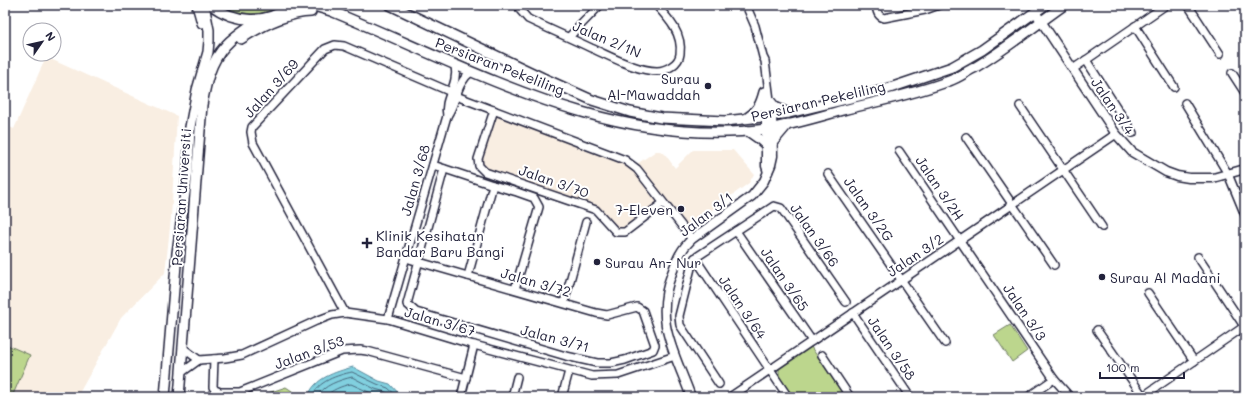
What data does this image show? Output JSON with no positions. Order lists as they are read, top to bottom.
{
  "streets": {
    "main road": ["Persiaran Pekeliling", "Persiaran Universiti"],
    "street": [
      "Jalan 2/1N",
      "Jalan 3/69",
      "Jalan 3/4",
      "Jalan 3/68",
      "Jalan 3/70",
      "Jalan 3/2H",
      "Jalan 3/2G",
      "Jalan 3/1",
      "Jalan 3/66",
      "Jalan 3/2",
      "Jalan 3/65",
      "Jalan 3/72",
      "Jalan 3/64",
      "Jalan 3/3",
      "Jalan 3/67",
      "Jalan 3/71",
      "Jalan 3/58",
      "Jalan 3/53"
    ]
  },
  "crossings": [
    ["Persiaran Pekeliling", "Jalan 3/4"],
    ["Persiaran Pekeliling", "Jalan 3/68"],
    ["Persiaran Pekeliling", "Persiaran Universiti"],
    ["Persiaran Pekeliling", "Jalan 3/1"],
    ["Jalan 3/69", "Jalan 3/68"],
    ["Jalan 3/69", "Jalan 3/70"],
    ["Jalan 3/69", "Jalan 3/1"],
    ["Jalan 3/69", "Jalan 3/67"],
    ["Jalan 3/4", "Jalan 3/2"],
    ["Jalan 3/68", "Jalan 3/72"],
    ["Jalan 3/68", "Jalan 3/67"],
    ["Jalan 3/2H", "Jalan 3/2"],
    ["Jalan 3/2H", "Jalan 3/3"],
    ["Jalan 3/2G", "Jalan 3/2"],
    ["Jalan 3/1", "Jalan 3/67"],
    ["Jalan 3/66", "Jalan 3/65"],
    ["Jalan 3/66", "Jalan 3/64"],
    ["Jalan 3/2", "Jalan 3/65"],
    ["Jalan 3/2", "Jalan 3/64"],
    ["Jalan 3/2", "Jalan 3/3"],
    ["Jalan 3/2", "Jalan 3/58"],
    ["Jalan 3/72", "Jalan 3/71"],
    ["Jalan 3/67", "Jalan 3/53"]
  ],
  "places": {
    "other": [
      "Surau Al-Mawaddah",
      "7-Eleven",
      "Surau An- Nur",
      "Surau Al Madani"
    ],
    "health": ["Klinik Kesihatan Bandar Baru Bangi"]
  },
  "scale_bar": "100 m",
  "north": "top right"
}
